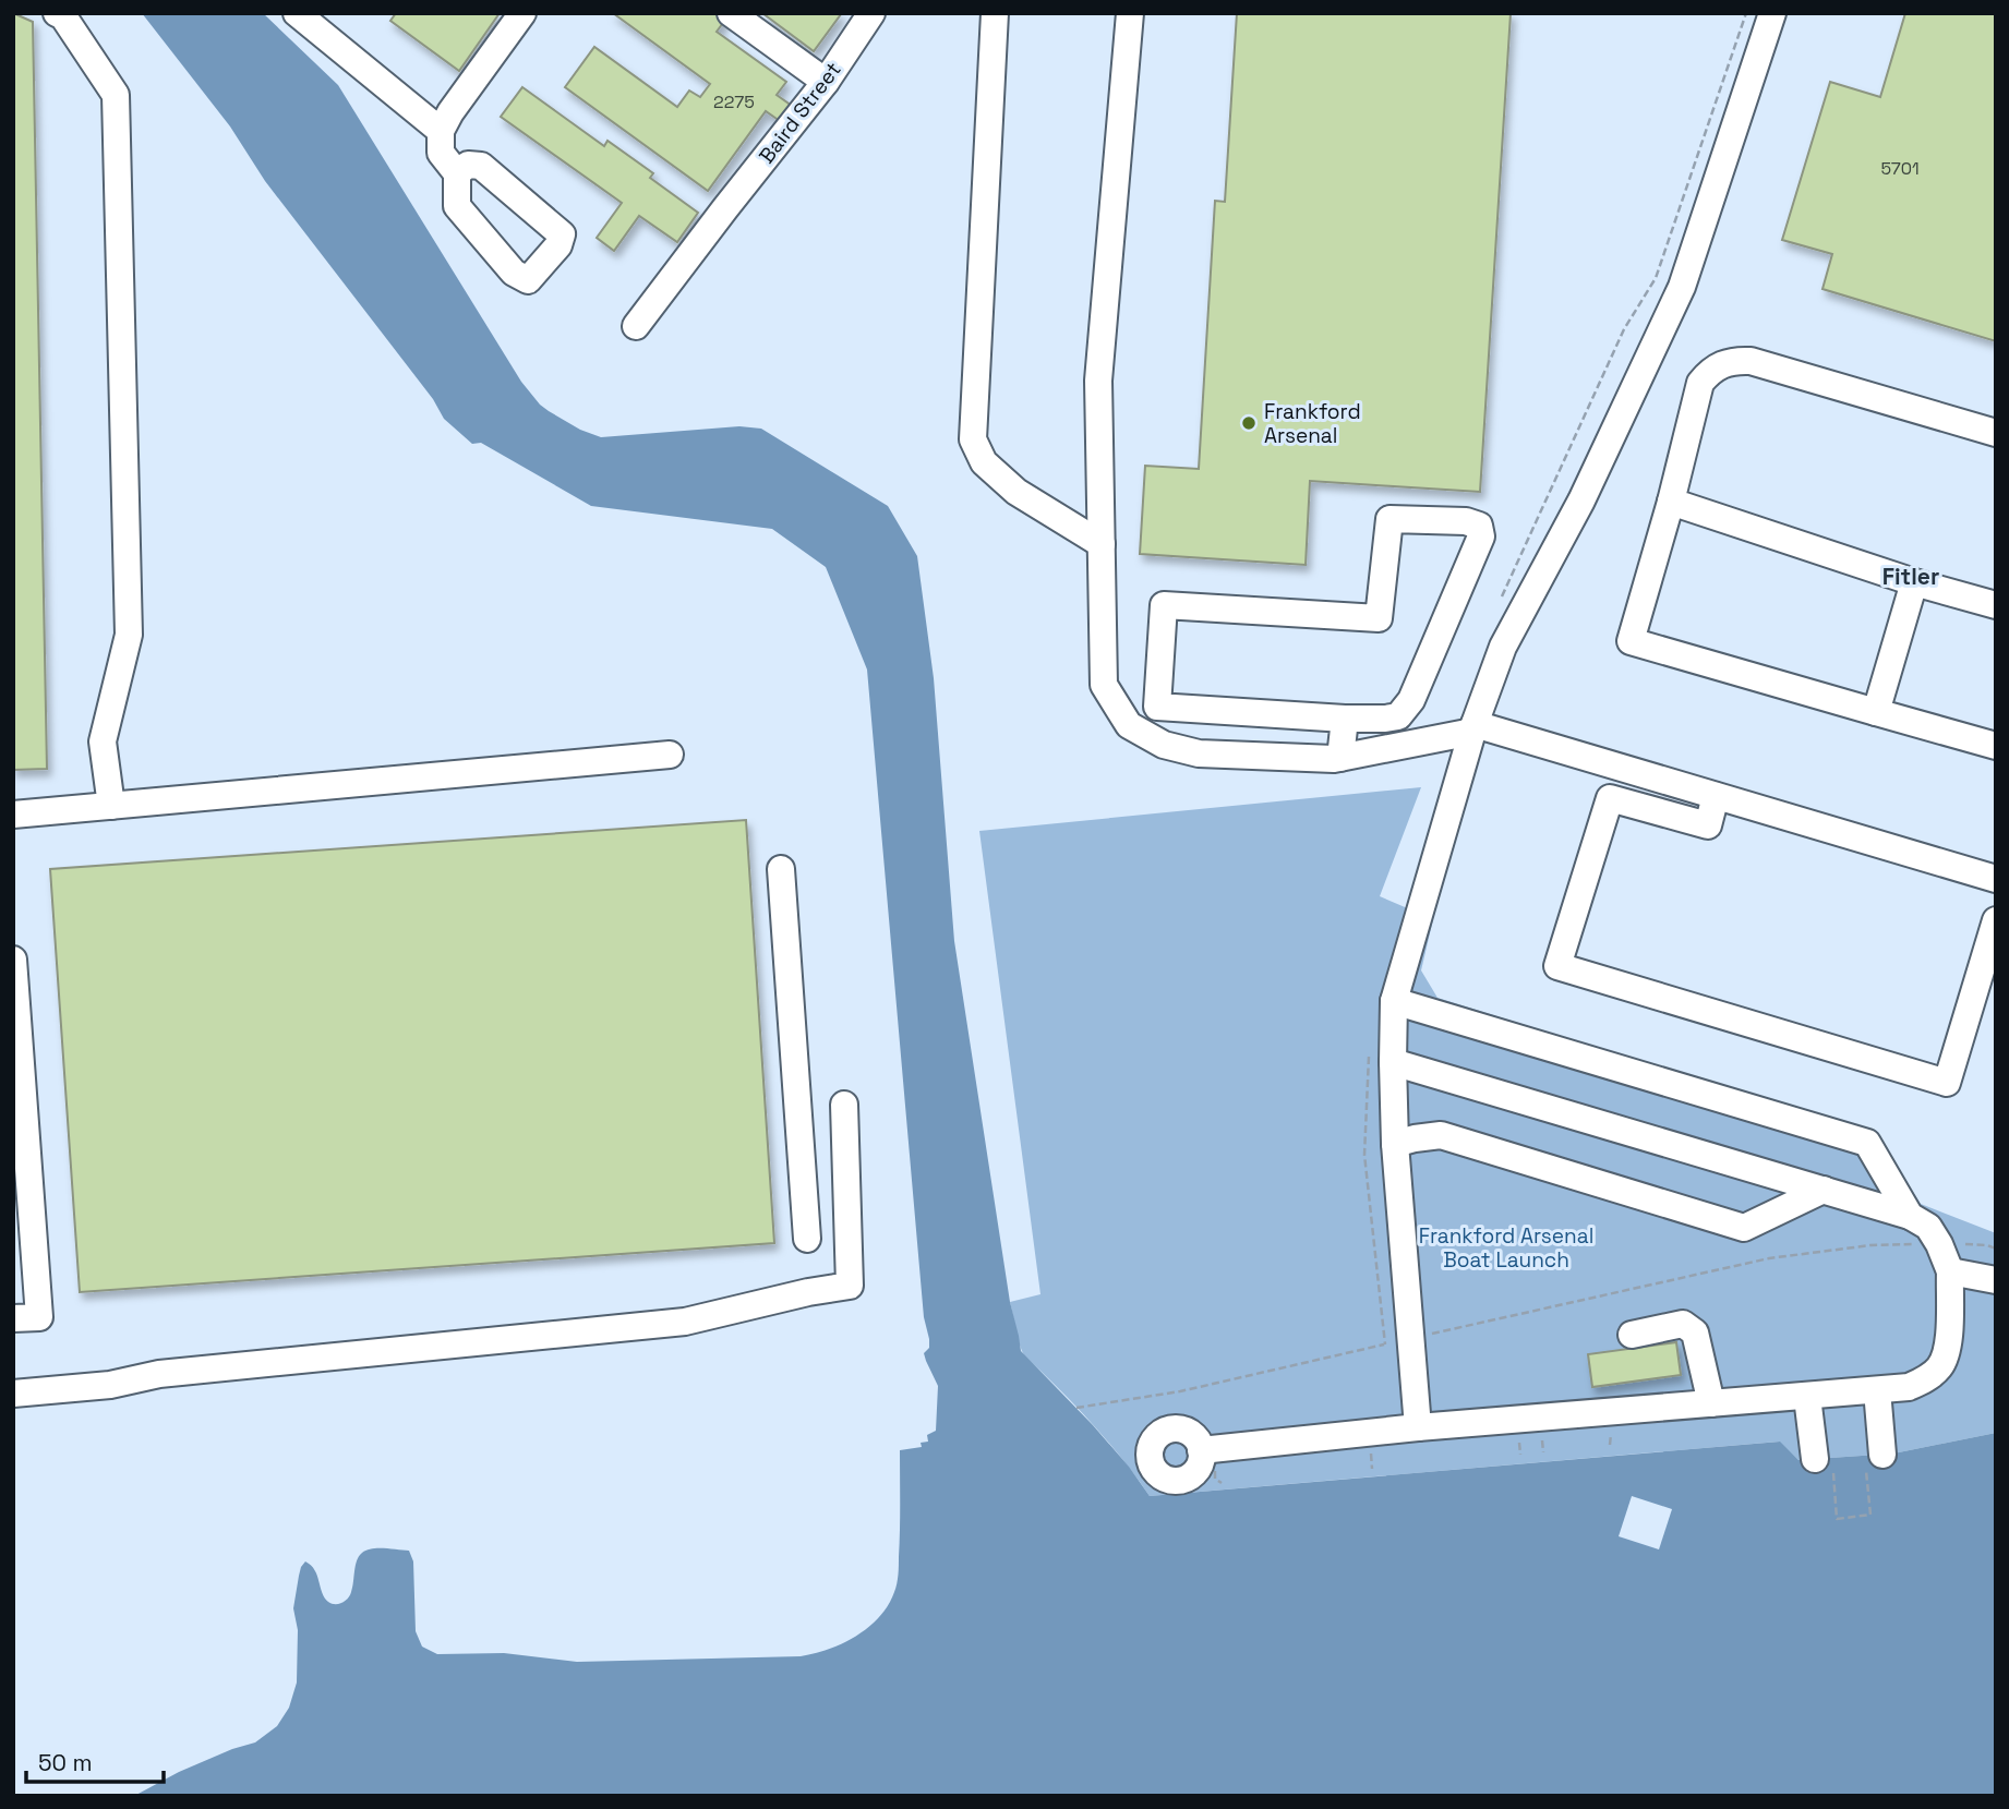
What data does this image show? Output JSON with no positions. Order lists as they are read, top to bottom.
{
  "streets": {
    "street": ["Baird Street"]
  },
  "districts": ["Fitler"],
  "parks": ["Frankford Arsenal Boat Launch"],
  "places": ["Frankford Arsenal"],
  "house_numbers": ["2275", "5701"],
  "scale_bar": "50 m"
}
